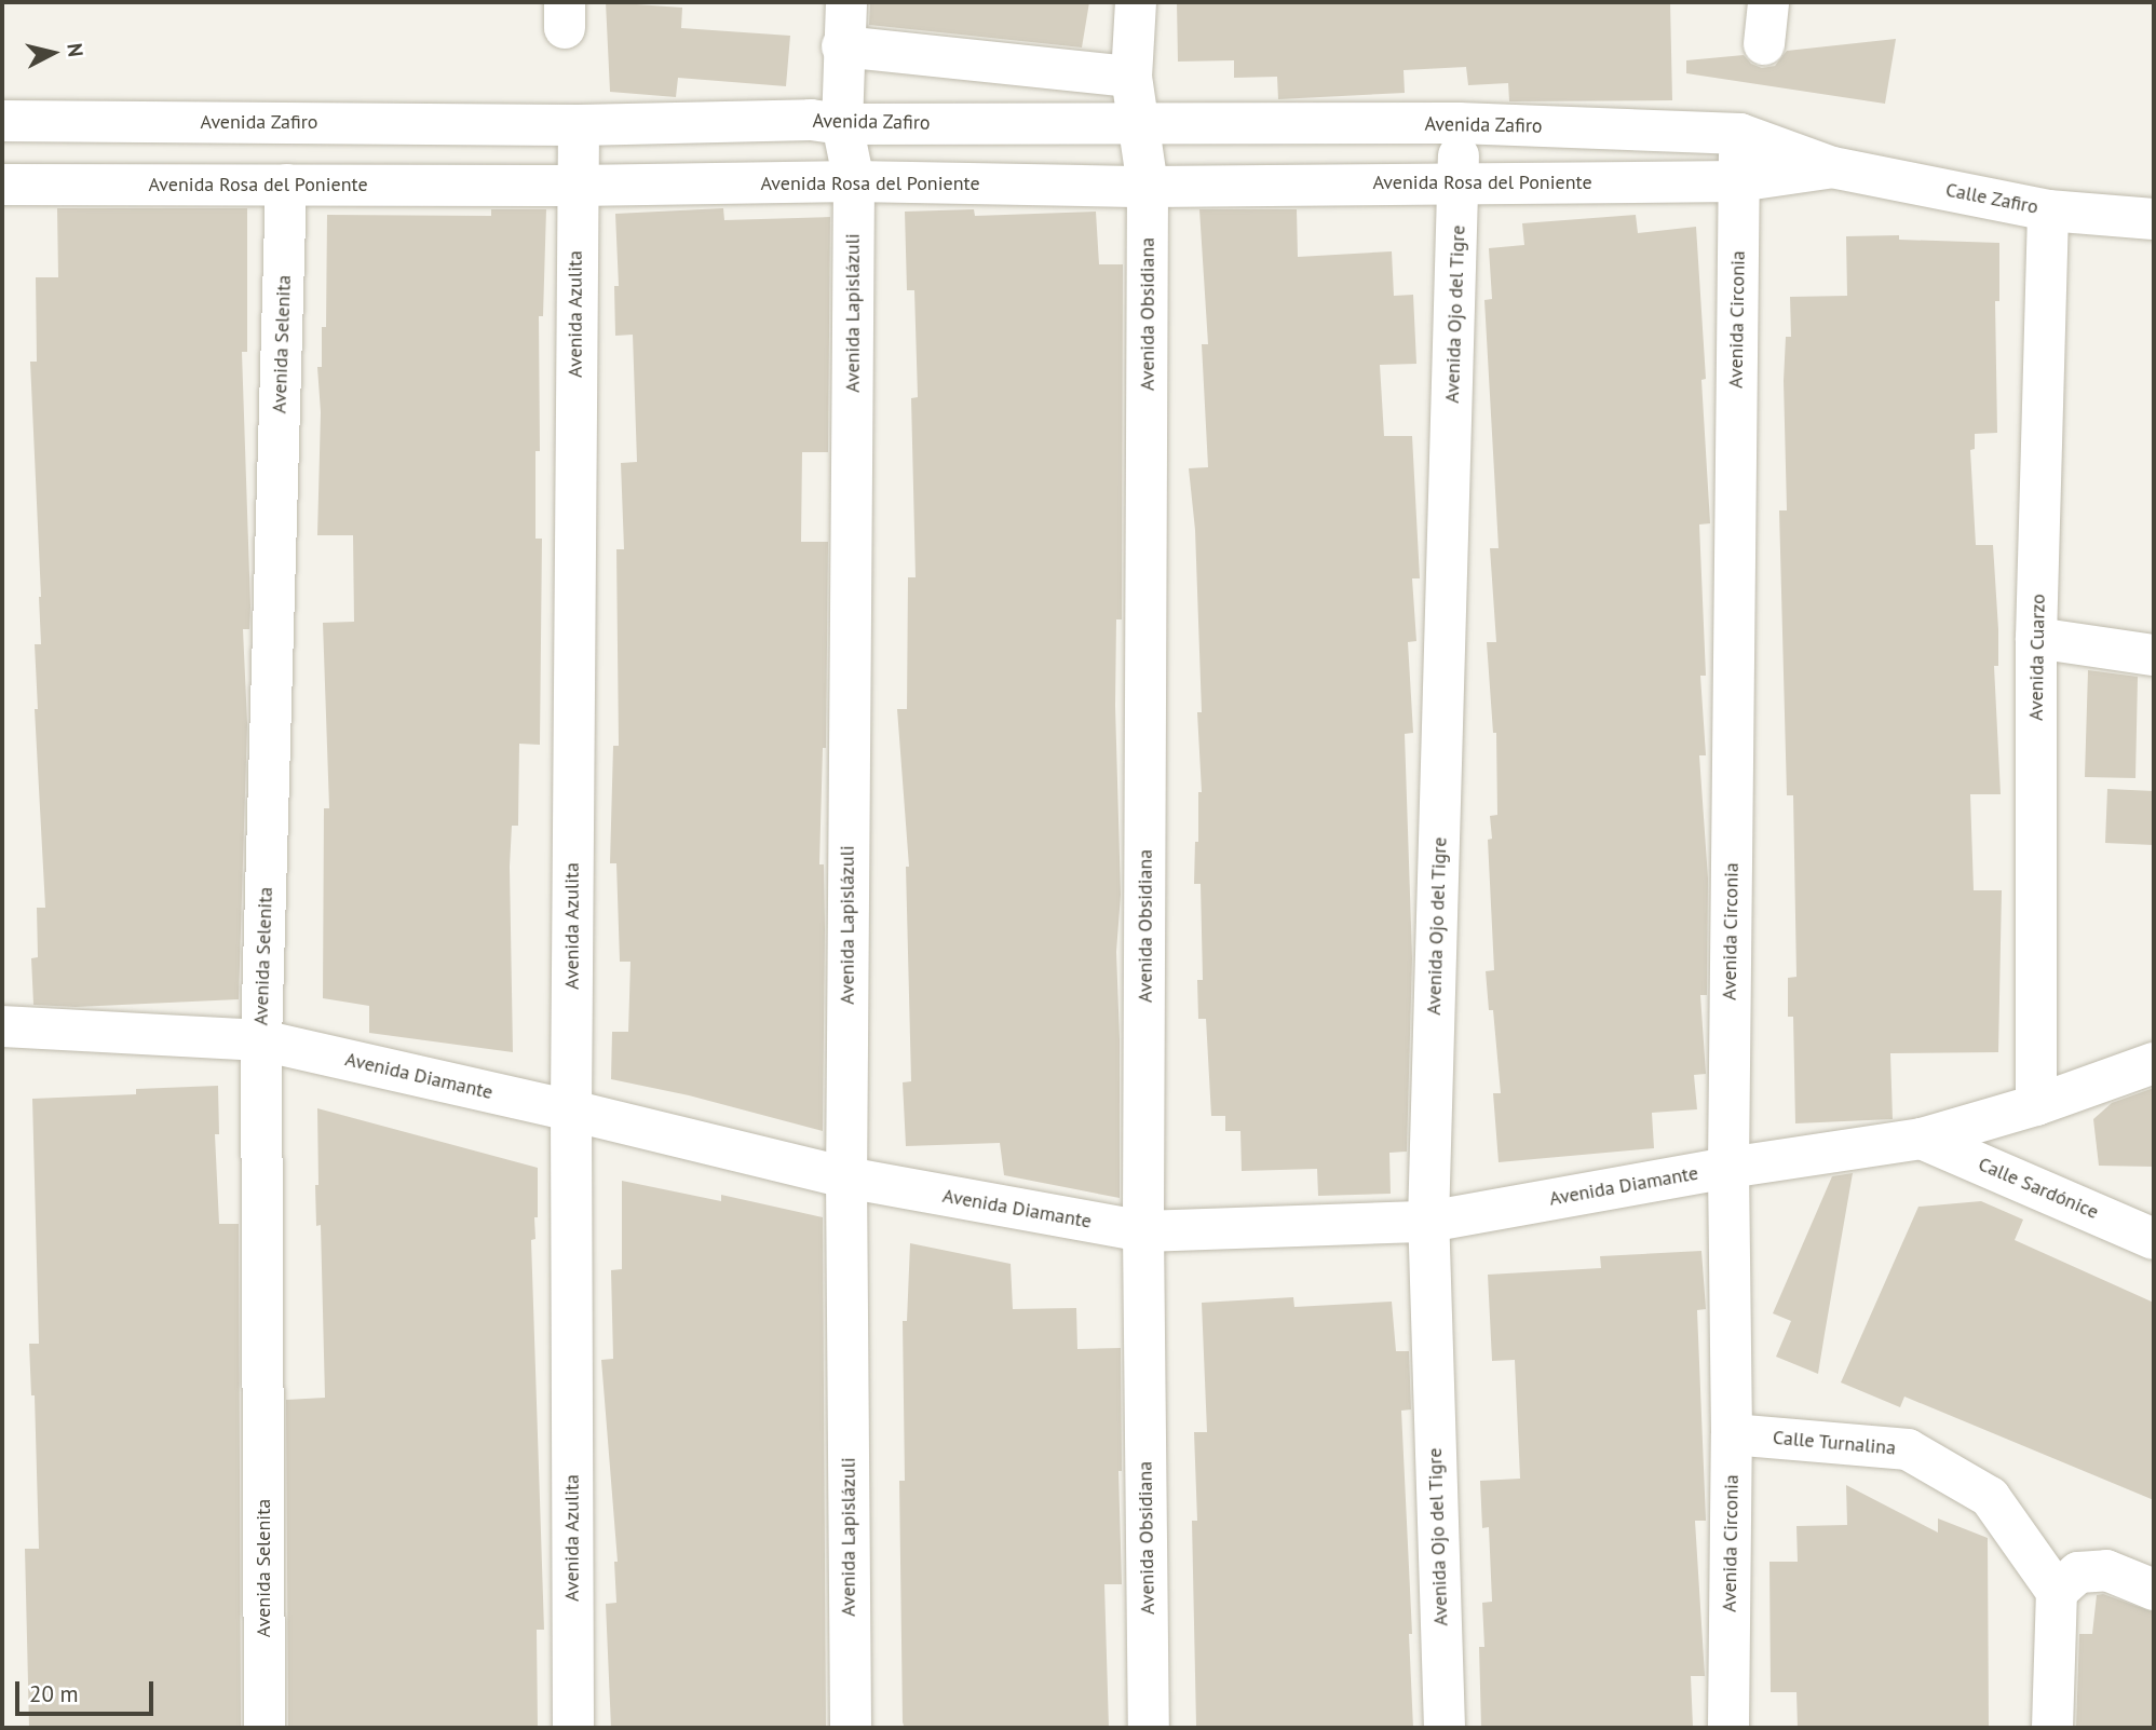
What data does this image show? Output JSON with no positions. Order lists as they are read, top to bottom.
{
  "streets": {
    "street": [
      "Avenida Zafiro",
      "Avenida Rosa del Poniente",
      "Calle Zafiro",
      "Avenida Lapislázuli",
      "Avenida Azulita",
      "Avenida Obsidiana",
      "Avenida Ojo del Tigre",
      "Avenida Circonia",
      "Avenida Selenita",
      "Avenida Cuarzo",
      "Avenida Diamante",
      "Calle Sardónice",
      "Calle Turnalina"
    ]
  },
  "crossings": [
    ["Avenida Zafiro", "Calle Zafiro"],
    ["Avenida Zafiro", "Avenida Lapislázuli"],
    ["Avenida Zafiro", "Avenida Azulita"],
    ["Avenida Zafiro", "Avenida Obsidiana"],
    ["Avenida Zafiro", "Avenida Ojo del Tigre"],
    ["Avenida Zafiro", "Avenida Circonia"],
    ["Avenida Rosa del Poniente", "Calle Zafiro"],
    ["Avenida Rosa del Poniente", "Avenida Lapislázuli"],
    ["Avenida Rosa del Poniente", "Avenida Azulita"],
    ["Avenida Rosa del Poniente", "Avenida Obsidiana"],
    ["Avenida Rosa del Poniente", "Avenida Ojo del Tigre"],
    ["Avenida Rosa del Poniente", "Avenida Circonia"],
    ["Avenida Rosa del Poniente", "Avenida Selenita"],
    ["Calle Zafiro", "Avenida Circonia"],
    ["Calle Zafiro", "Avenida Cuarzo"],
    ["Avenida Lapislázuli", "Avenida Diamante"],
    ["Avenida Azulita", "Avenida Diamante"],
    ["Avenida Obsidiana", "Avenida Diamante"],
    ["Avenida Ojo del Tigre", "Avenida Diamante"],
    ["Avenida Circonia", "Avenida Diamante"],
    ["Avenida Circonia", "Calle Turnalina"],
    ["Avenida Selenita", "Avenida Diamante"],
    ["Avenida Cuarzo", "Avenida Diamante"],
    ["Avenida Diamante", "Calle Sardónice"]
  ],
  "scale_bar": "20 m",
  "north": "right"
}
